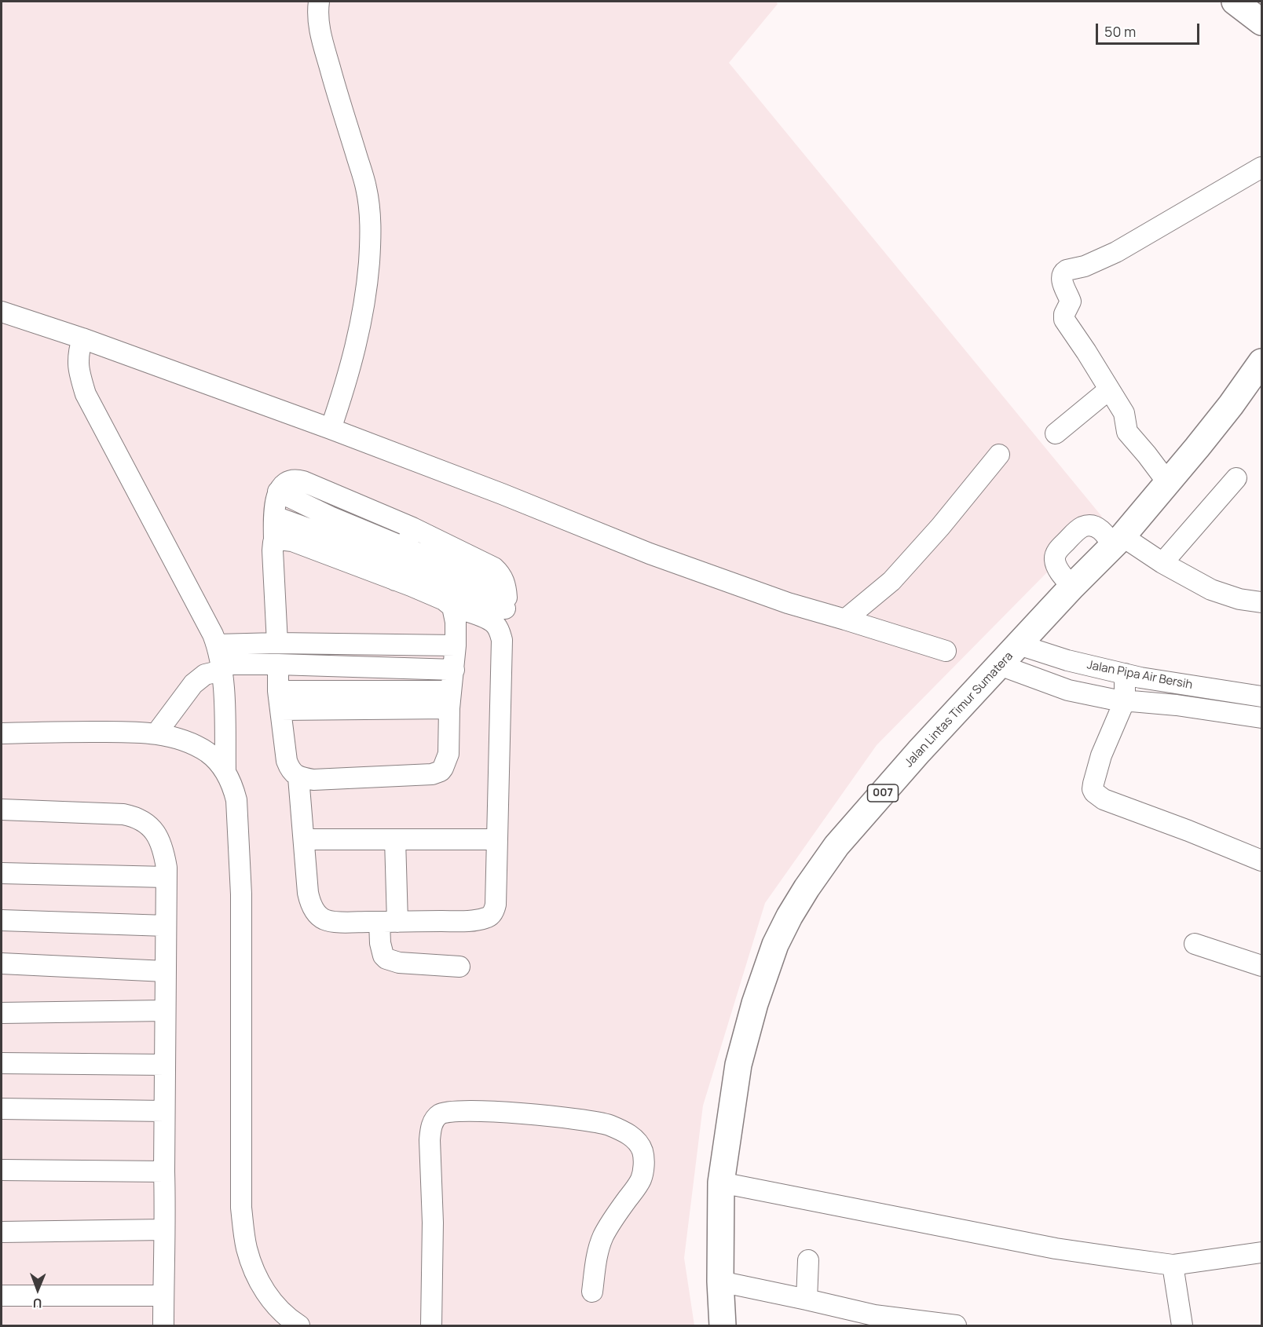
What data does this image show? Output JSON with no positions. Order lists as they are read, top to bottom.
{
  "streets": {
    "highway": ["Jalan Lintas Timur Sumatera", "007"],
    "street": ["Jalan Pipa Air Bersih"]
  },
  "crossings": [
    ["Jalan Pipa Air Bersih", "Jalan Lintas Timur Sumatera"]
  ],
  "scale_bar": "50 m",
  "north": "bottom"
}
